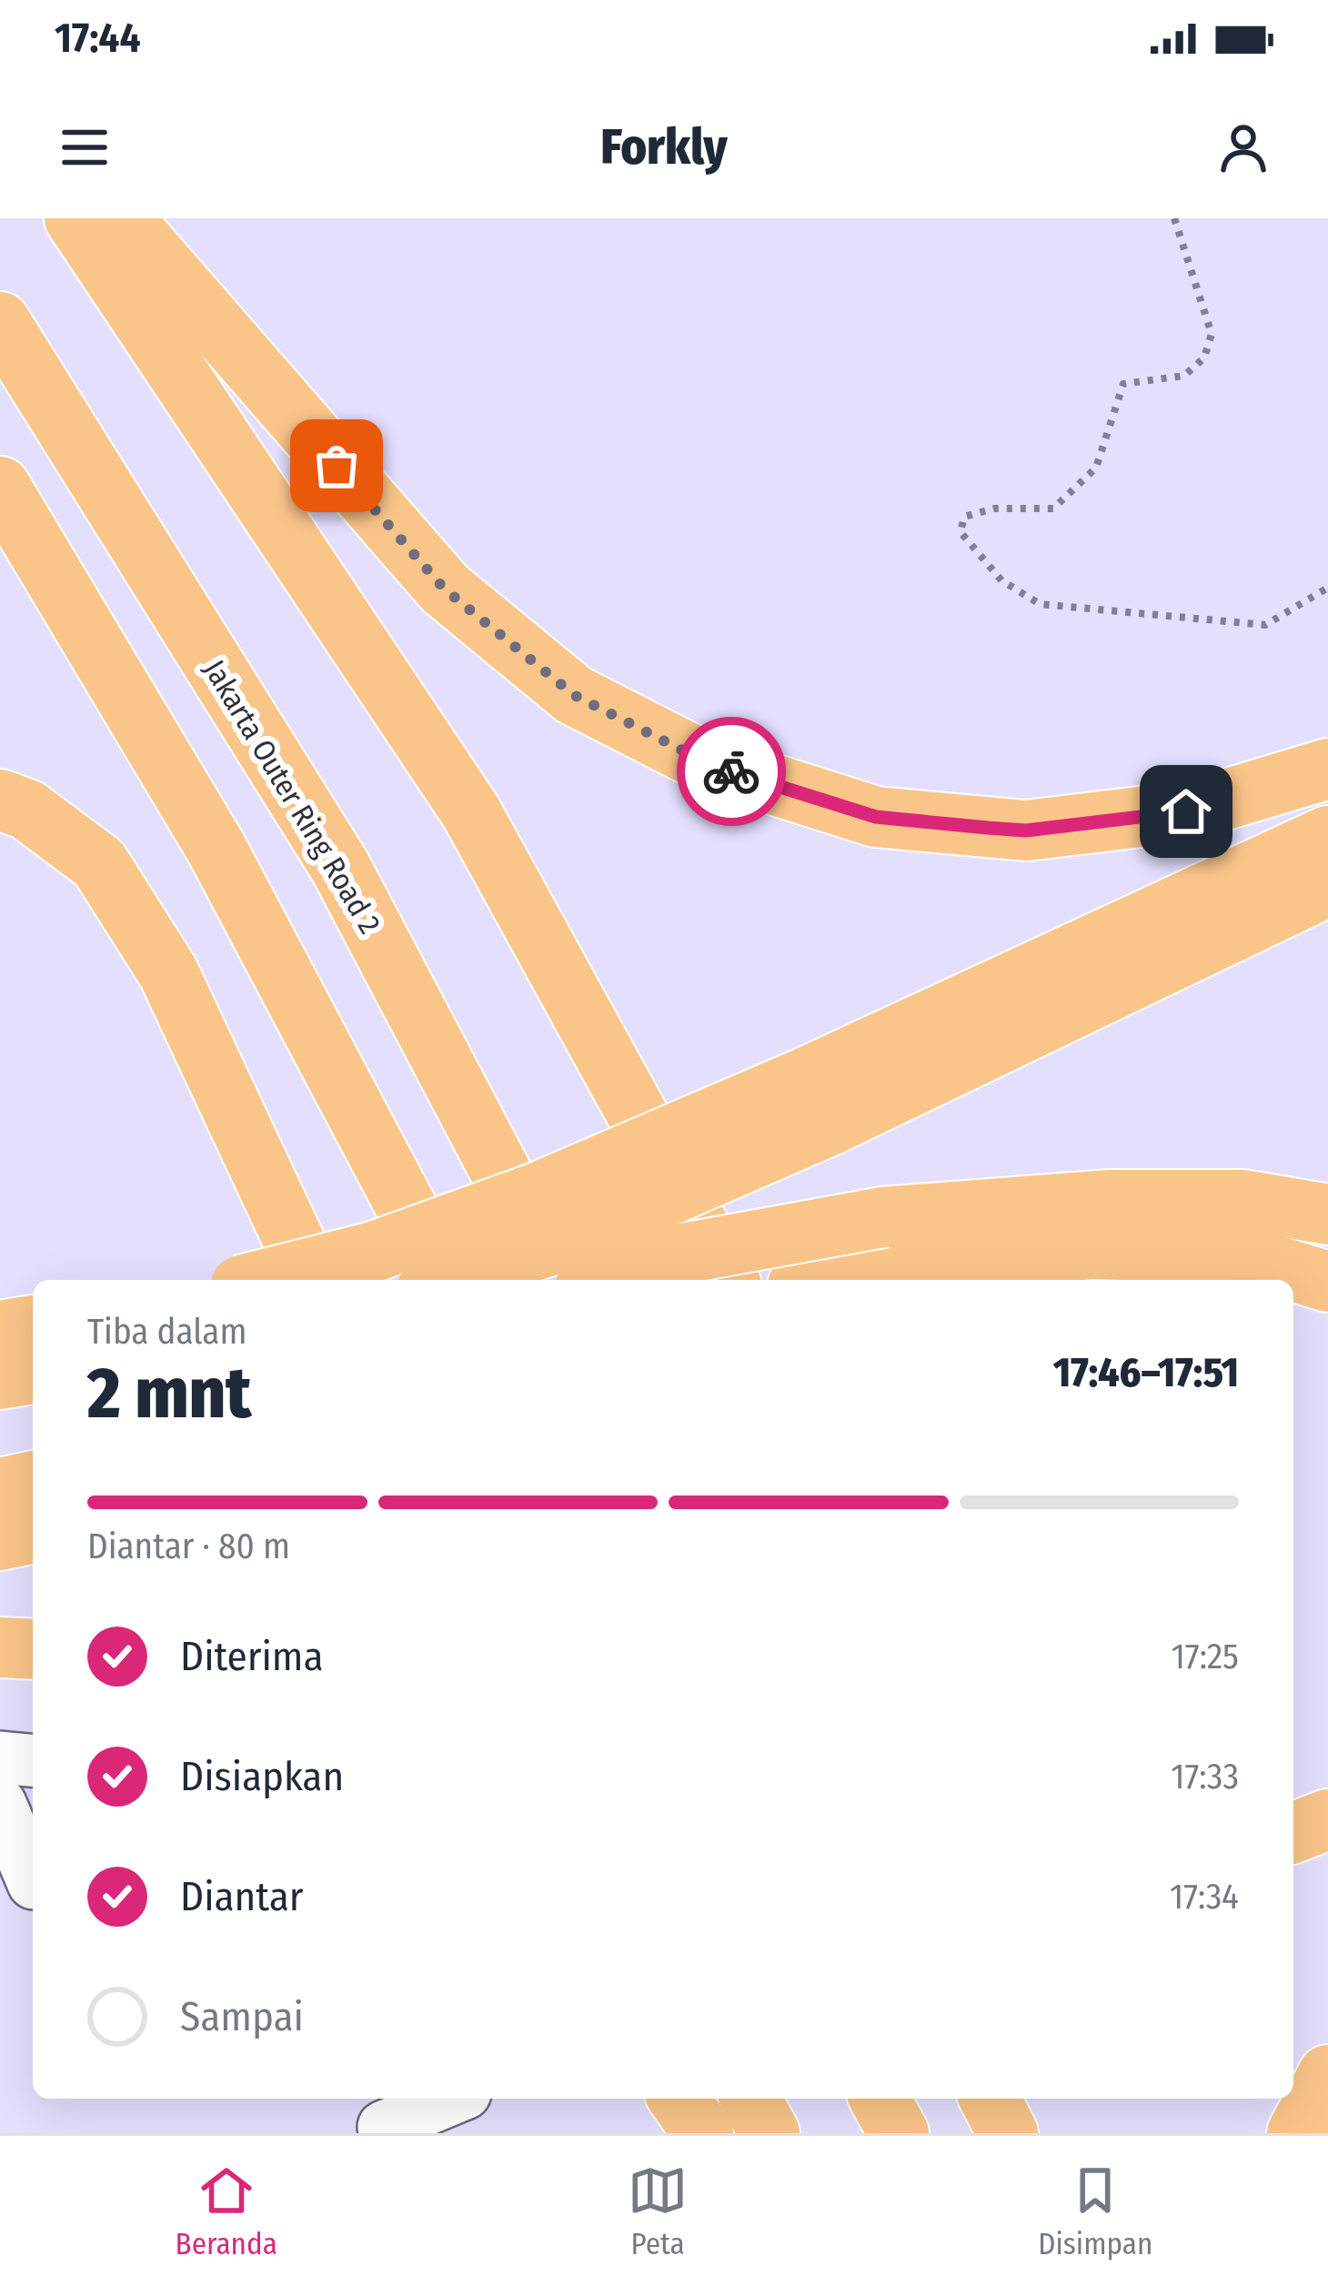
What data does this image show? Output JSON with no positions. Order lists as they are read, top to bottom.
{
  "streets": {
    "highway": ["Jakarta Outer Ring Road 2"]
  },
  "page": {
    "status": "17:44",
    "header": "Forkly",
    "heading": ["2 mnt", "Tiba dalam", "17:46–17:51"],
    "bar": "Diantar · 80 m",
    "list": [
      ["Diterima", "17:25"],
      ["Disiapkan", "17:33"],
      ["Diantar", "17:34"],
      "Sampai"
    ],
    "tabs": ["Beranda", "Peta", "Disimpan"]
  }
}
